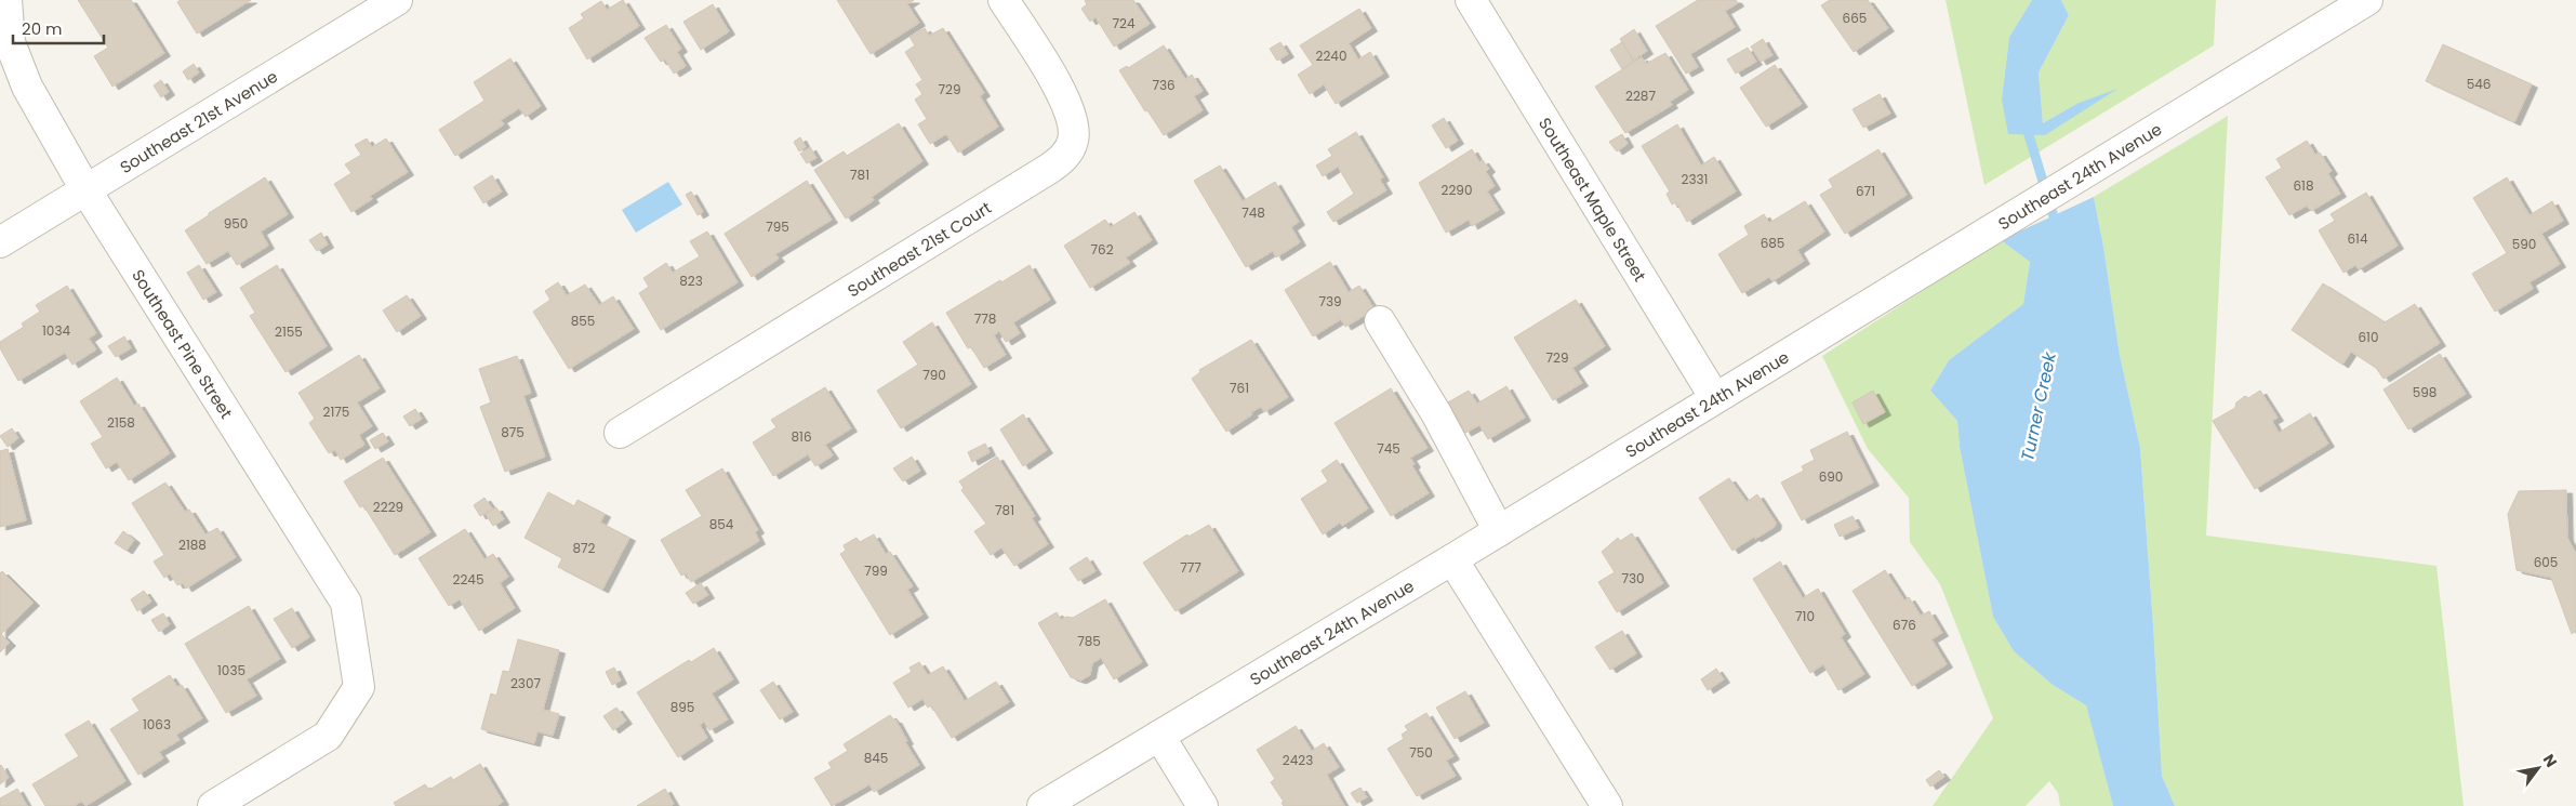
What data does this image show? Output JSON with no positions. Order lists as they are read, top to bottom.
{
  "streets": {
    "street": [
      "Southeast 21st Avenue",
      "Southeast 24th Avenue",
      "Southeast Maple Street",
      "Southeast 21st Court",
      "Southeast Pine Street"
    ]
  },
  "crossings": [
    ["Southeast 21st Avenue", "Southeast Pine Street"],
    ["Southeast 24th Avenue", "Southeast Maple Street"]
  ],
  "water": ["Turner Creek"],
  "house_numbers": [
    "665",
    "724",
    "2240",
    "546",
    "736",
    "729",
    "2287",
    "781",
    "2331",
    "618",
    "2290",
    "671",
    "748",
    "950",
    "795",
    "614",
    "685",
    "590",
    "762",
    "823",
    "739",
    "778",
    "855",
    "1034",
    "2155",
    "610",
    "729",
    "790",
    "761",
    "598",
    "2175",
    "2158",
    "875",
    "816",
    "745",
    "690",
    "2229",
    "781",
    "854",
    "2188",
    "872",
    "605",
    "777",
    "799",
    "730",
    "2245",
    "710",
    "676",
    "785",
    "1035",
    "2307",
    "895",
    "1063",
    "750",
    "845",
    "2423"
  ],
  "scale_bar": "20 m",
  "north": "top right"
}
